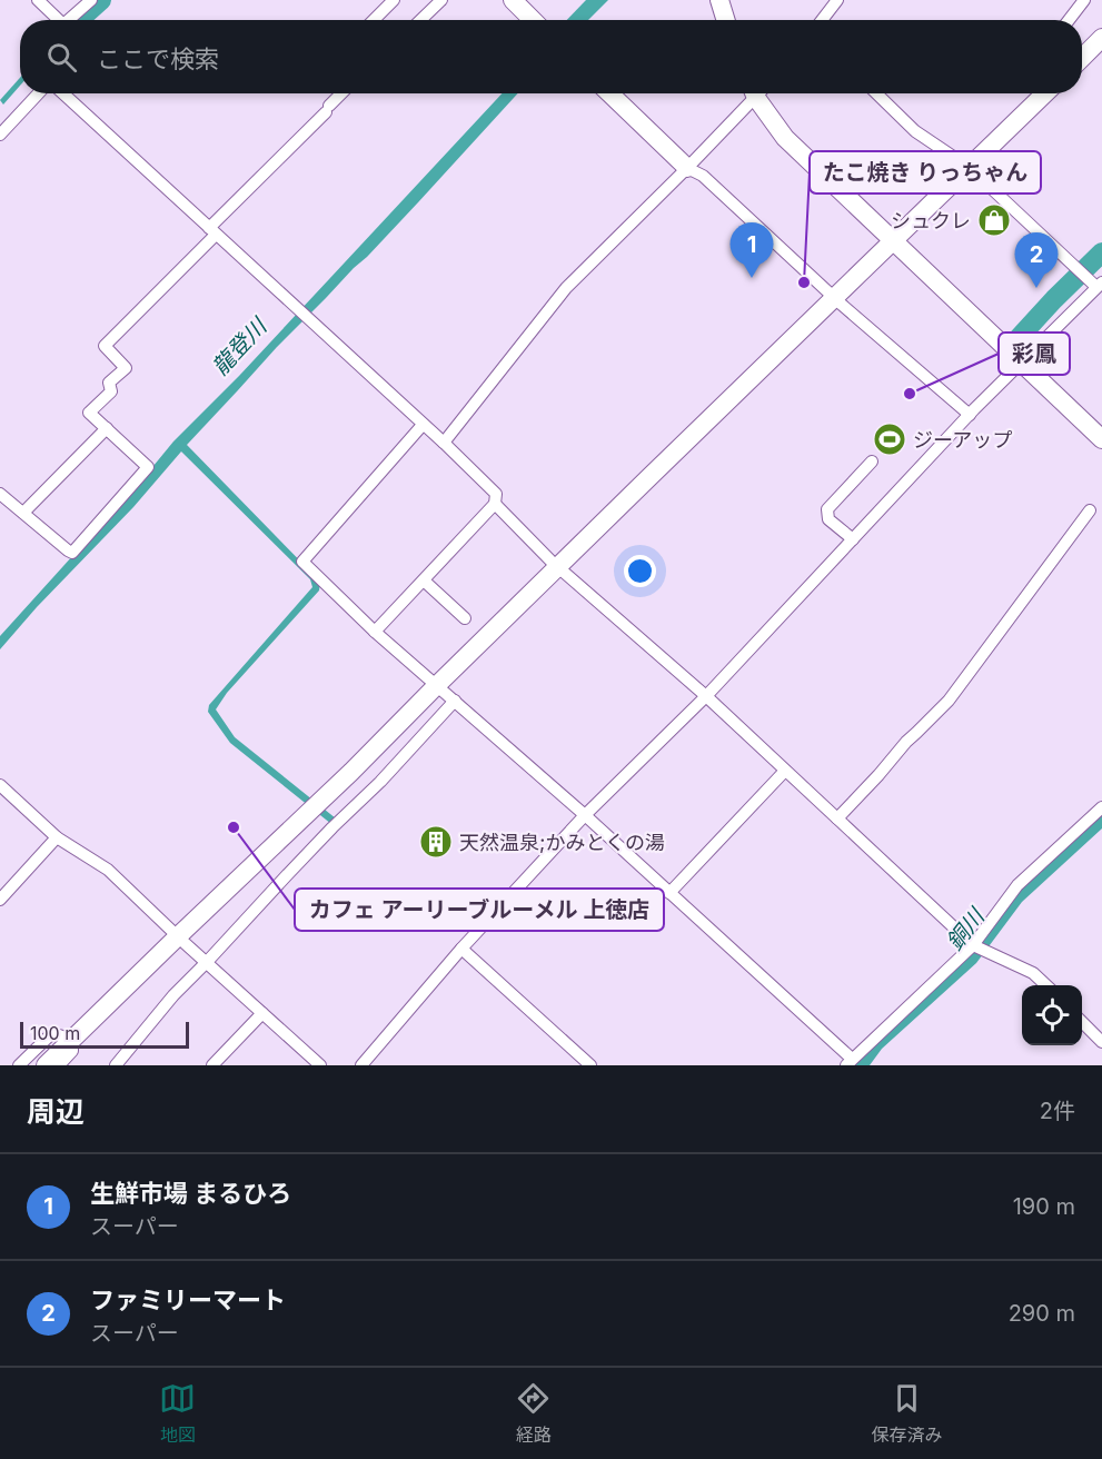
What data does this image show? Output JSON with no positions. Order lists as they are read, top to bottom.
{
  "water": ["龍登川", "銅川"],
  "places": {
    "shop": ["シュクレ"],
    "other": ["たこ焼き りっちゃん", "彩鳳", "カフェ アーリーブルーメル 上徳店"],
    "sports": ["ジーアップ"],
    "building": ["天然温泉;かみとくの湯"]
  },
  "scale_bar": "100 m",
  "page": {
    "search": "ここで検索",
    "pins": ["1", "2"],
    "scale": "100 m",
    "heading": ["周辺", "2件"],
    "list": [
      {
        "mark": "1",
        "name": "生鮮市場 まるひろ",
        "note": "スーパー",
        "value": "190 m"
      },
      {
        "mark": "2",
        "name": "ファミリーマート",
        "note": "スーパー",
        "value": "290 m"
      }
    ],
    "nav": ["地図", "経路", "保存済み"]
  }
}
